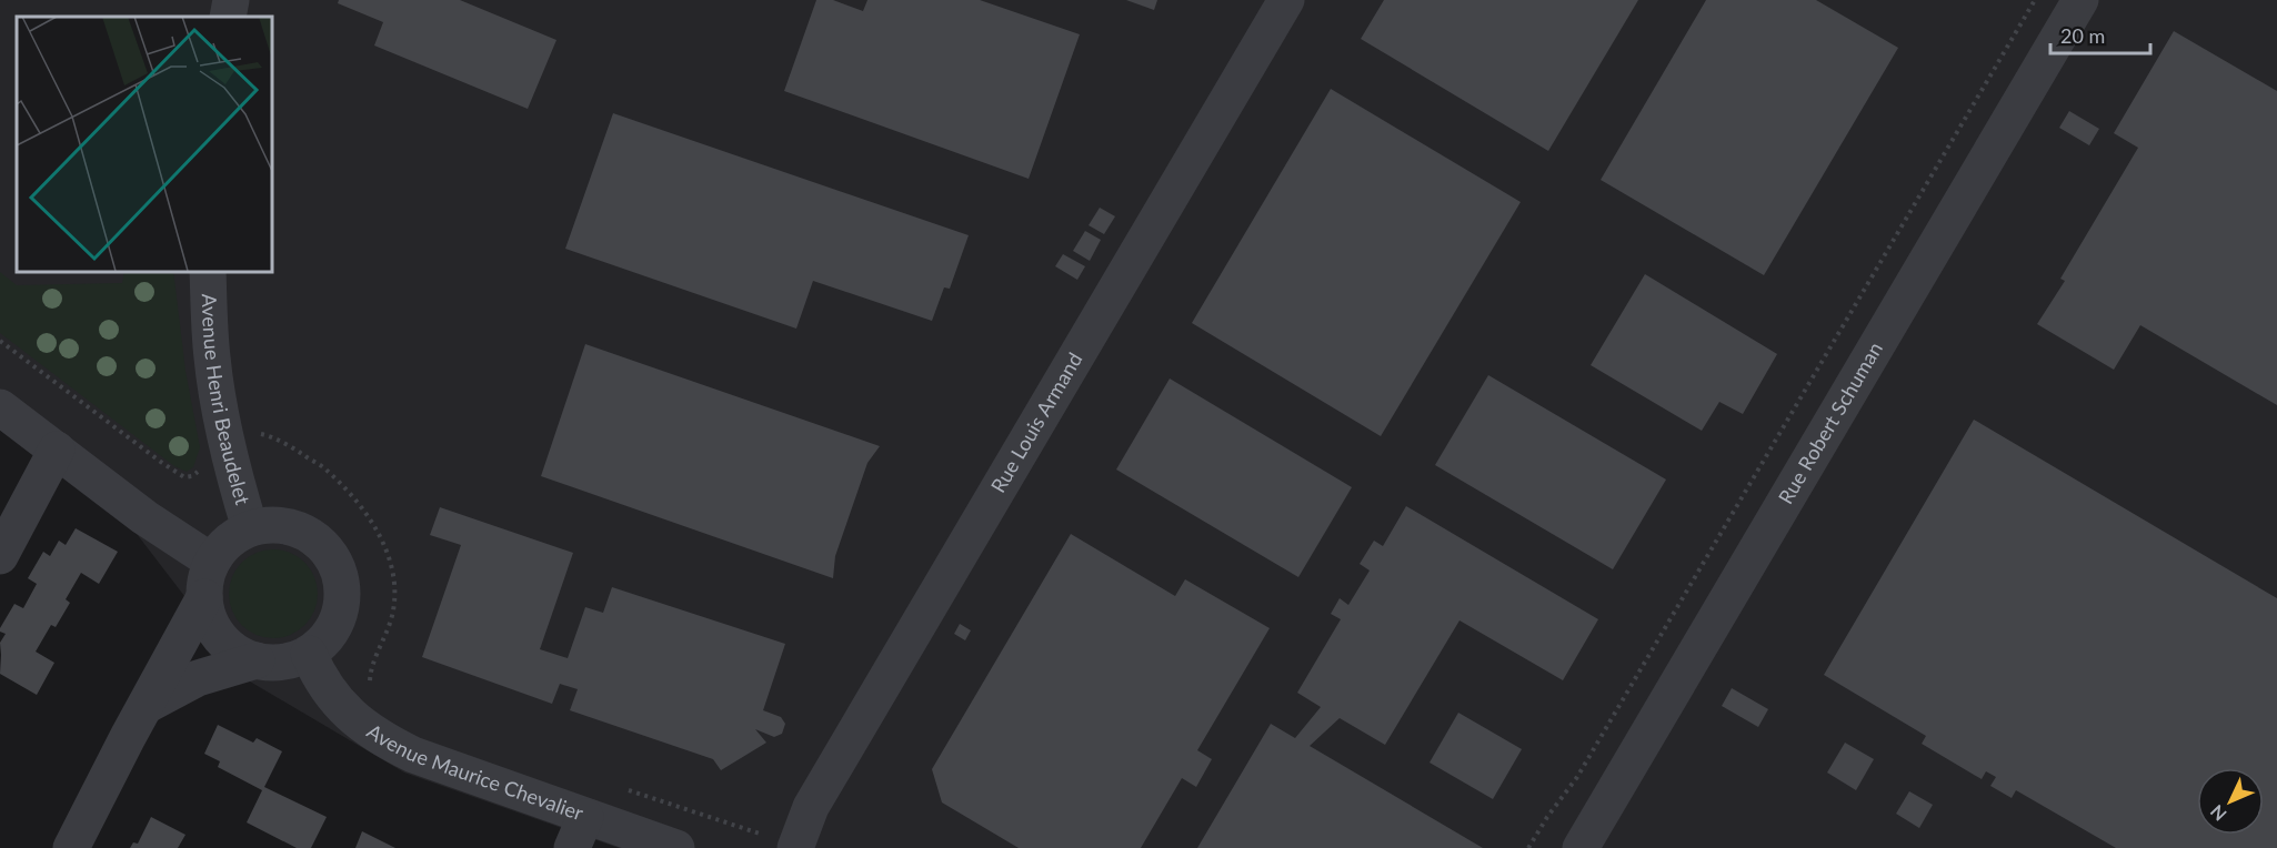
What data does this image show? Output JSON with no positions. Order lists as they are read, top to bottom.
{
  "streets": {
    "street": [
      "Avenue Henri Beaudelet",
      "Rue Louis Armand",
      "Rue Robert Schuman",
      "Avenue Maurice Chevalier"
    ]
  },
  "crossings": [
    ["Avenue Henri Beaudelet", "Avenue Maurice Chevalier"]
  ],
  "scale_bar": "20 m",
  "north": "bottom left"
}
